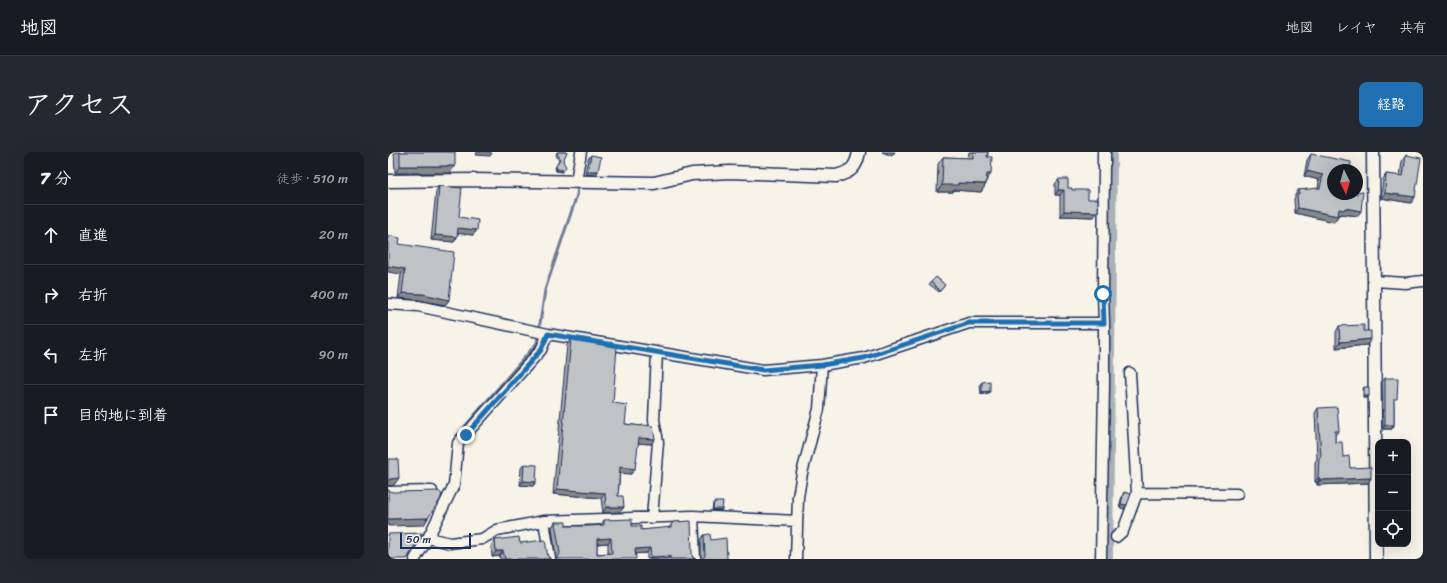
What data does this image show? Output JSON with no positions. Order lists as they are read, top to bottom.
{
  "scale_bar": "50 m",
  "north": "bottom",
  "page": {
    "header": "地図",
    "nav": ["地図", "レイヤ", "共有"],
    "title": "アクセス",
    "buttons": "経路",
    "heading": ["7 分", "徒歩 · 510 m"],
    "list": [
      ["直進", "20 m"],
      ["右折", "400 m"],
      ["左折", "90 m"],
      "目的地に到着"
    ],
    "map_buttons": ["+", "−"],
    "scale": "50 m"
  }
}
